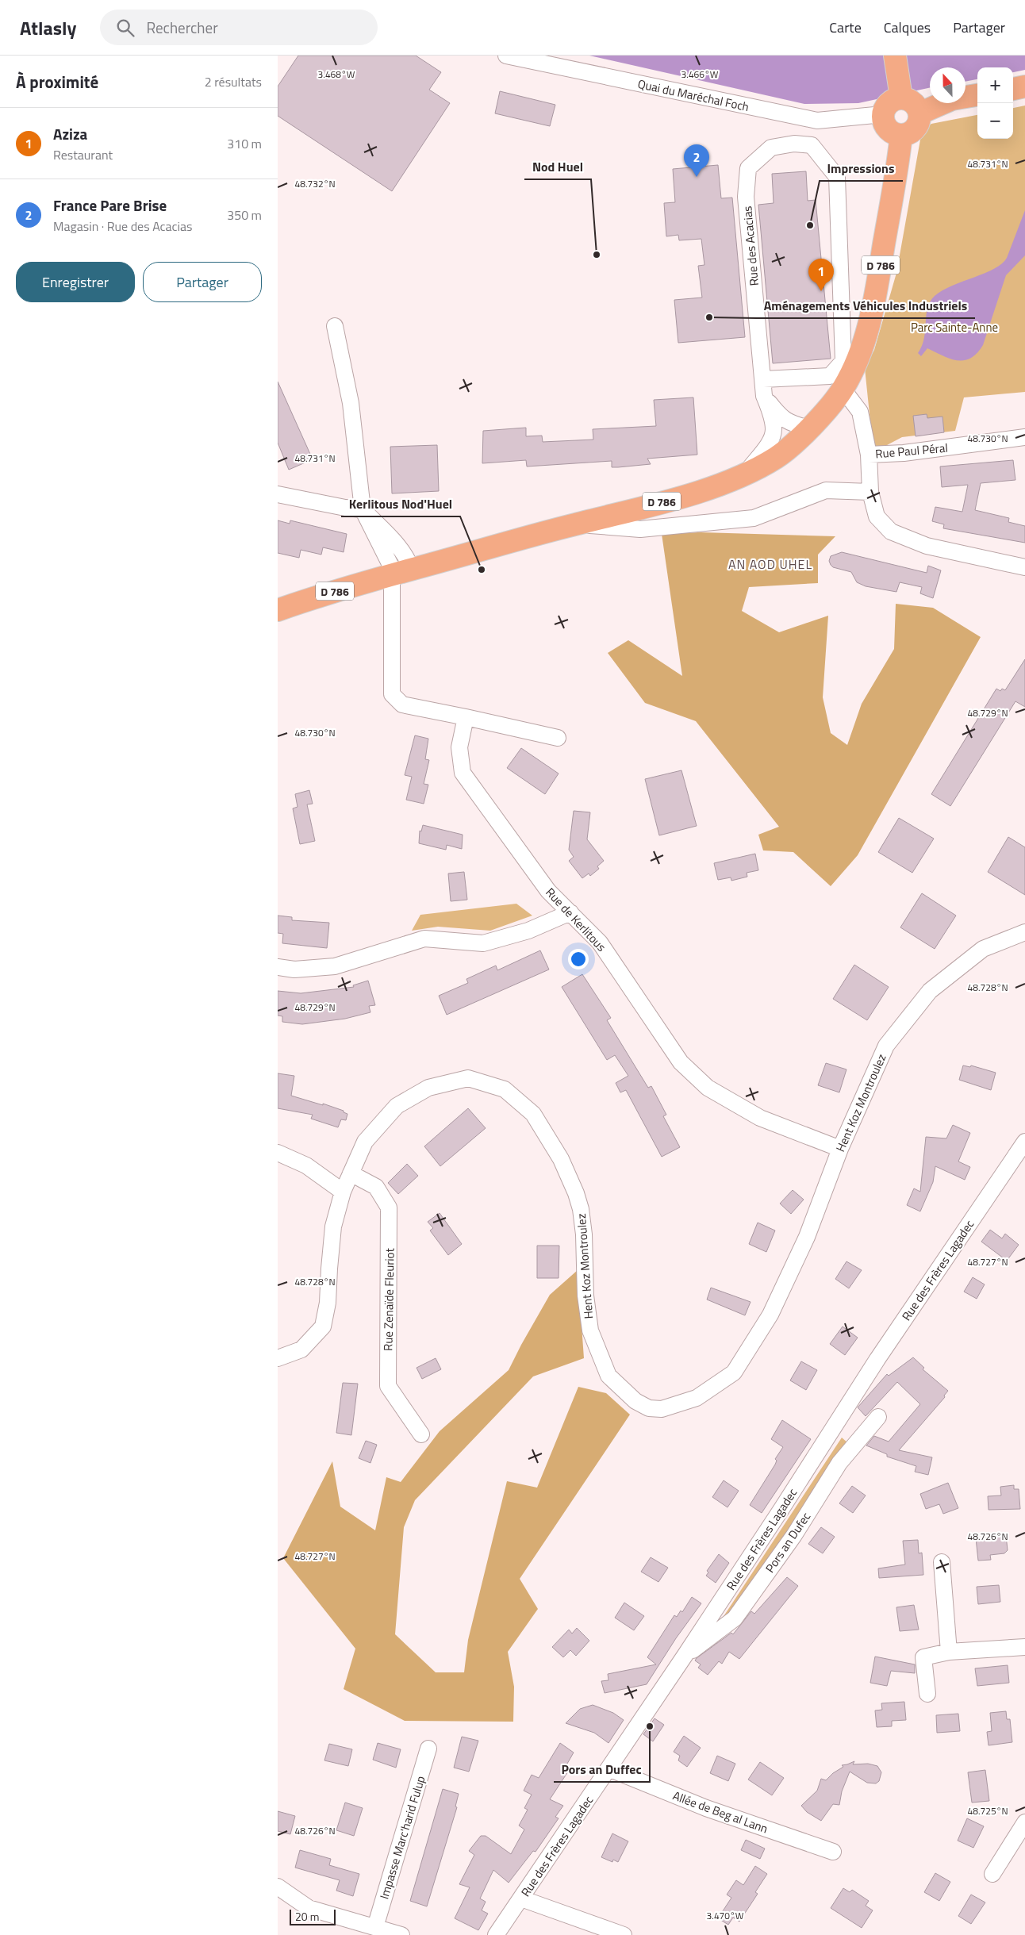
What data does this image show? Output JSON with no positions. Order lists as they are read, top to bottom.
{
  "streets": {
    "main road": ["D 786"],
    "street": [
      "Quai du Maréchal Foch",
      "Rue des Acacias",
      "Rue Paul Péral",
      "Rue de Kerlitous",
      "Hent Koz Montroulez",
      "Rue des Frères Lagadec",
      "Rue Zenaïde Fleuriot",
      "Pors an Dufec",
      "Allée de Beg al Lann",
      "Impasse Marc'harid Fulup"
    ]
  },
  "crossings": [
    ["Quai du Maréchal Foch", "D 786"],
    ["Rue des Acacias", "D 786"],
    ["Rue de Kerlitous", "Hent Koz Montroulez"],
    ["Hent Koz Montroulez", "Rue Zenaïde Fleuriot"],
    ["Rue des Frères Lagadec", "Pors an Dufec"],
    ["Rue des Frères Lagadec", "Allée de Beg al Lann"]
  ],
  "districts": ["AN AOD UHEL"],
  "parks": ["Parc Sainte-Anne"],
  "places": [
    "Impressions",
    "Nod Huel",
    "Aménagements Véhicules Industriels",
    "Kerlitous Nod'Huel",
    "Pors an Duffec"
  ],
  "scale_bar": "20 m",
  "north": "top",
  "page": {
    "header": "Atlasly",
    "search": "Rechercher",
    "nav": ["Carte", "Calques", "Partager"],
    "heading": ["À proximité", "2 résultats"],
    "map_buttons": ["+", "−"],
    "list": [
      {
        "mark": "1",
        "name": "Aziza",
        "note": "Restaurant",
        "value": "310 m"
      },
      {
        "mark": "2",
        "name": "France Pare Brise",
        "note": "Magasin · Rue des Acacias",
        "value": "350 m"
      }
    ],
    "pins": ["2", "1"],
    "buttons": ["Enregistrer", "Partager"],
    "scale": "20 m"
  },
  "coordinates": [
    "3.468°W",
    "3.466°W",
    "48.731°N",
    "48.732°N",
    "48.730°N",
    "48.729°N",
    "48.728°N",
    "48.727°N",
    "48.726°N",
    "48.725°N",
    "3.470°W"
  ]
}
